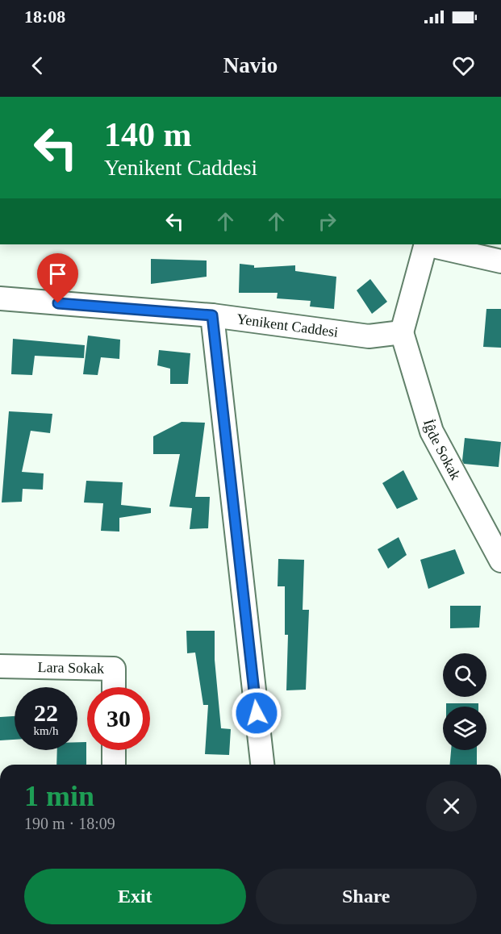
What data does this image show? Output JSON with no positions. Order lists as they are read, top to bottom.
{
  "streets": {
    "street": ["Yenikent Caddesi", "İĝde Sokak", "Lara Sokak"]
  },
  "crossings": [
    ["Yenikent Caddesi", "İĝde Sokak"]
  ],
  "page": {
    "status": "18:08",
    "header": "Navio",
    "turn": ["140 m", "Yenikent Caddesi"],
    "speed": "22 km/h",
    "limit": "30",
    "heading": ["1 min", "190 m · 18:09"],
    "buttons": ["Exit", "Share"]
  }
}
